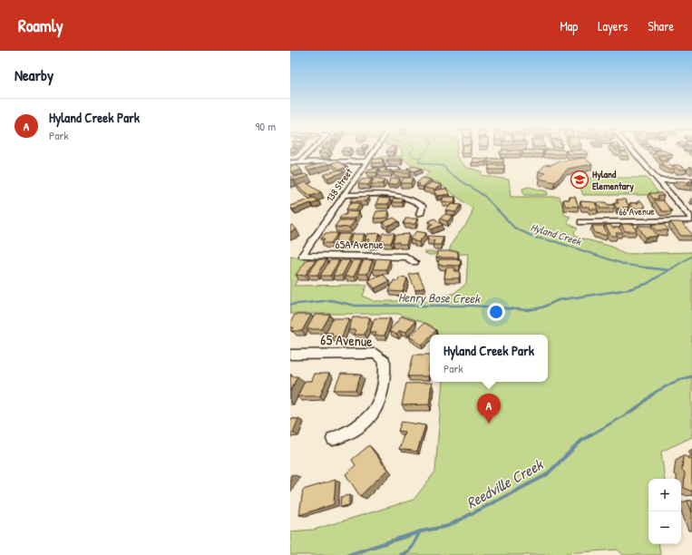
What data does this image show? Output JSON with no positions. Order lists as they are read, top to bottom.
{
  "streets": {
    "street": [
      "138 Street",
      "66 Avenue",
      "65A Avenue",
      "65 Avenue"
    ]
  },
  "crossings": [
    ["138 Street", "65A Avenue"]
  ],
  "water": ["Hyland Creek", "Henry Bose Creek", "Reedville Creek"],
  "places": {
    "school or university": ["Hyland Elementary"]
  },
  "page": {
    "header": "Roamly",
    "nav": ["Map", "Layers", "Share"],
    "heading": "Nearby",
    "list": [
      {
        "mark": "A",
        "name": "Hyland Creek Park",
        "note": "Park",
        "value": "90 m"
      }
    ],
    "popup": ["Hyland Creek Park", "Park"],
    "pins": "A",
    "map_buttons": ["+", "−"]
  }
}
